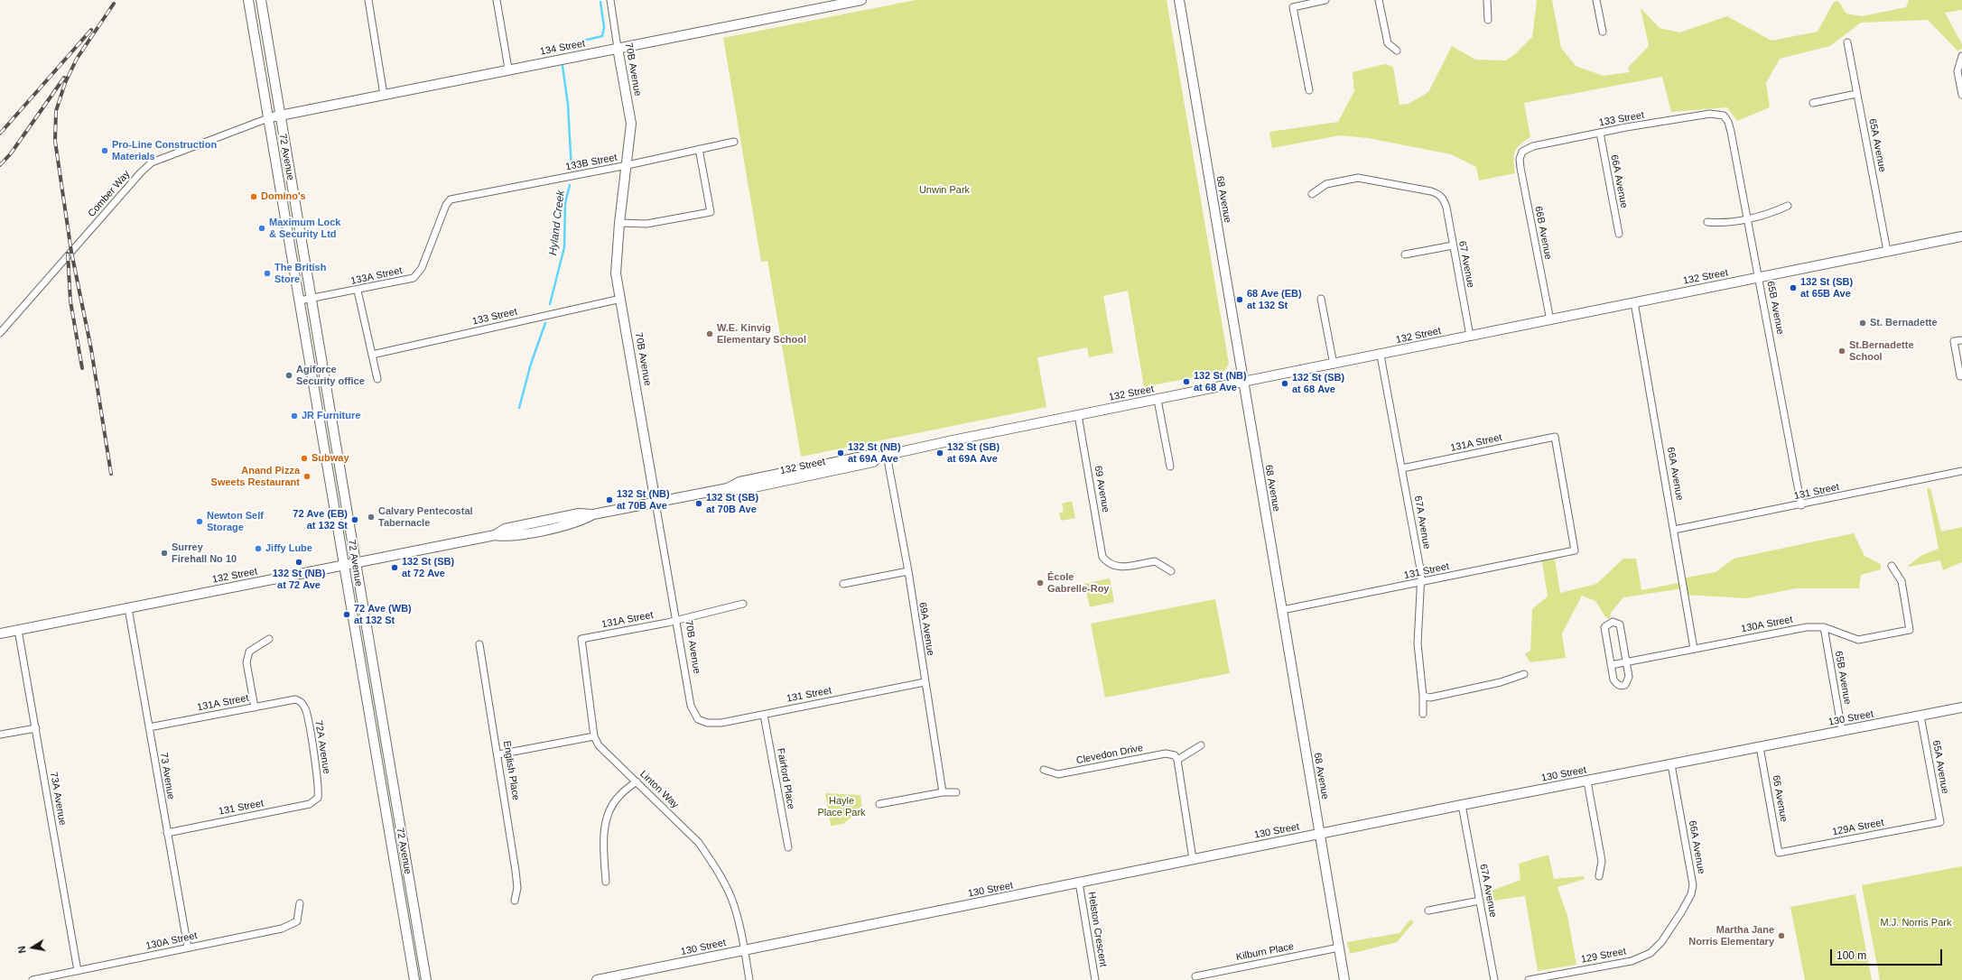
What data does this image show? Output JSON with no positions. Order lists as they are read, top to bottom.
{
  "streets": {
    "main road": [
      "134 Street",
      "70B Avenue",
      "72 Avenue",
      "68 Avenue",
      "132 Street",
      "130 Street"
    ],
    "street": [
      "133 Street",
      "65A Avenue",
      "133B Street",
      "66A Avenue",
      "Comber Way",
      "66B Avenue",
      "67 Avenue",
      "133A Street",
      "65B Avenue",
      "131A Street",
      "69 Avenue",
      "131 Street",
      "67A Avenue",
      "130A Street",
      "69A Avenue",
      "72A Avenue",
      "Clevedon Drive",
      "English Place",
      "73 Avenue",
      "Fairford Place",
      "Linton Way",
      "73A Avenue",
      "66 Avenue",
      "129A Street",
      "Helston Crescent",
      "Kilburn Place",
      "129 Street"
    ]
  },
  "crossings": [
    ["134 Street", "70B Avenue"],
    ["134 Street", "72 Avenue"],
    ["134 Street", "Comber Way"],
    ["70B Avenue", "133 Street"],
    ["70B Avenue", "133B Street"],
    ["70B Avenue", "132 Street"],
    ["70B Avenue", "131A Street"],
    ["70B Avenue", "131 Street"],
    ["133 Street", "66A Avenue"],
    ["133 Street", "66B Avenue"],
    ["133 Street", "65B Avenue"],
    ["65A Avenue", "132 Street"],
    ["65A Avenue", "130 Street"],
    ["65A Avenue", "129A Street"],
    ["72 Avenue", "Comber Way"],
    ["72 Avenue", "133A Street"],
    ["72 Avenue", "132 Street"],
    ["133B Street", "133A Street"],
    ["66A Avenue", "132 Street"],
    ["66A Avenue", "131 Street"],
    ["66A Avenue", "130A Street"],
    ["66A Avenue", "130 Street"],
    ["66A Avenue", "129 Street"],
    ["68 Avenue", "132 Street"],
    ["68 Avenue", "131 Street"],
    ["68 Avenue", "130 Street"],
    ["68 Avenue", "Kilburn Place"],
    ["66B Avenue", "132 Street"],
    ["67 Avenue", "132 Street"],
    ["132 Street", "65B Avenue"],
    ["132 Street", "69 Avenue"],
    ["132 Street", "67A Avenue"],
    ["132 Street", "69A Avenue"],
    ["132 Street", "73 Avenue"],
    ["132 Street", "73A Avenue"],
    ["65B Avenue", "131 Street"],
    ["65B Avenue", "130A Street"],
    ["65B Avenue", "130 Street"],
    ["131A Street", "131 Street"],
    ["131A Street", "67A Avenue"],
    ["131A Street", "72A Avenue"],
    ["131A Street", "73 Avenue"],
    ["131A Street", "Linton Way"],
    ["131 Street", "67A Avenue"],
    ["131 Street", "69A Avenue"],
    ["131 Street", "72A Avenue"],
    ["131 Street", "73 Avenue"],
    ["131 Street", "Fairford Place"],
    ["67A Avenue", "130 Street"],
    ["130A Street", "73 Avenue"],
    ["130A Street", "73A Avenue"],
    ["130 Street", "Linton Way"],
    ["130 Street", "66 Avenue"],
    ["130 Street", "Helston Crescent"],
    ["66 Avenue", "129A Street"]
  ],
  "water": ["Hyland Creek"],
  "parks": ["Unwin Park", "Hayle Place Park", "M.J. Norris Park"],
  "places": [
    "Pro-Line Construction Materials",
    "Domino's",
    "Maximum Lock & Security Ltd",
    "The British Store",
    "132 St (SB) at 65B Ave",
    "68 Ave (EB) at 132 St",
    "St. Bernadette",
    "W.E. Kinvig Elementary School",
    "St.Bernadette School",
    "Agiforce Security office",
    "132 St (NB) at 68 Ave",
    "132 St (SB) at 68 Ave",
    "JR Furniture",
    "132 St (NB) at 69A Ave",
    "132 St (SB) at 69A Ave",
    "Subway",
    "Anand Pizza Sweets Restaurant",
    "132 St (NB) at 70B Ave",
    "132 St (SB) at 70B Ave",
    "Calvary Pentecostal Tabernacle",
    "72 Ave (EB) at 132 St",
    "Newton Self Storage",
    "Jiffy Lube",
    "Surrey Firehall No 10",
    "132 St (NB) at 72 Ave",
    "132 St (SB) at 72 Ave",
    "École Gabrelle-Roy",
    "72 Ave (WB) at 132 St",
    "Martha Jane Norris Elementary"
  ],
  "scale_bar": "100 m",
  "north": "left"
}
